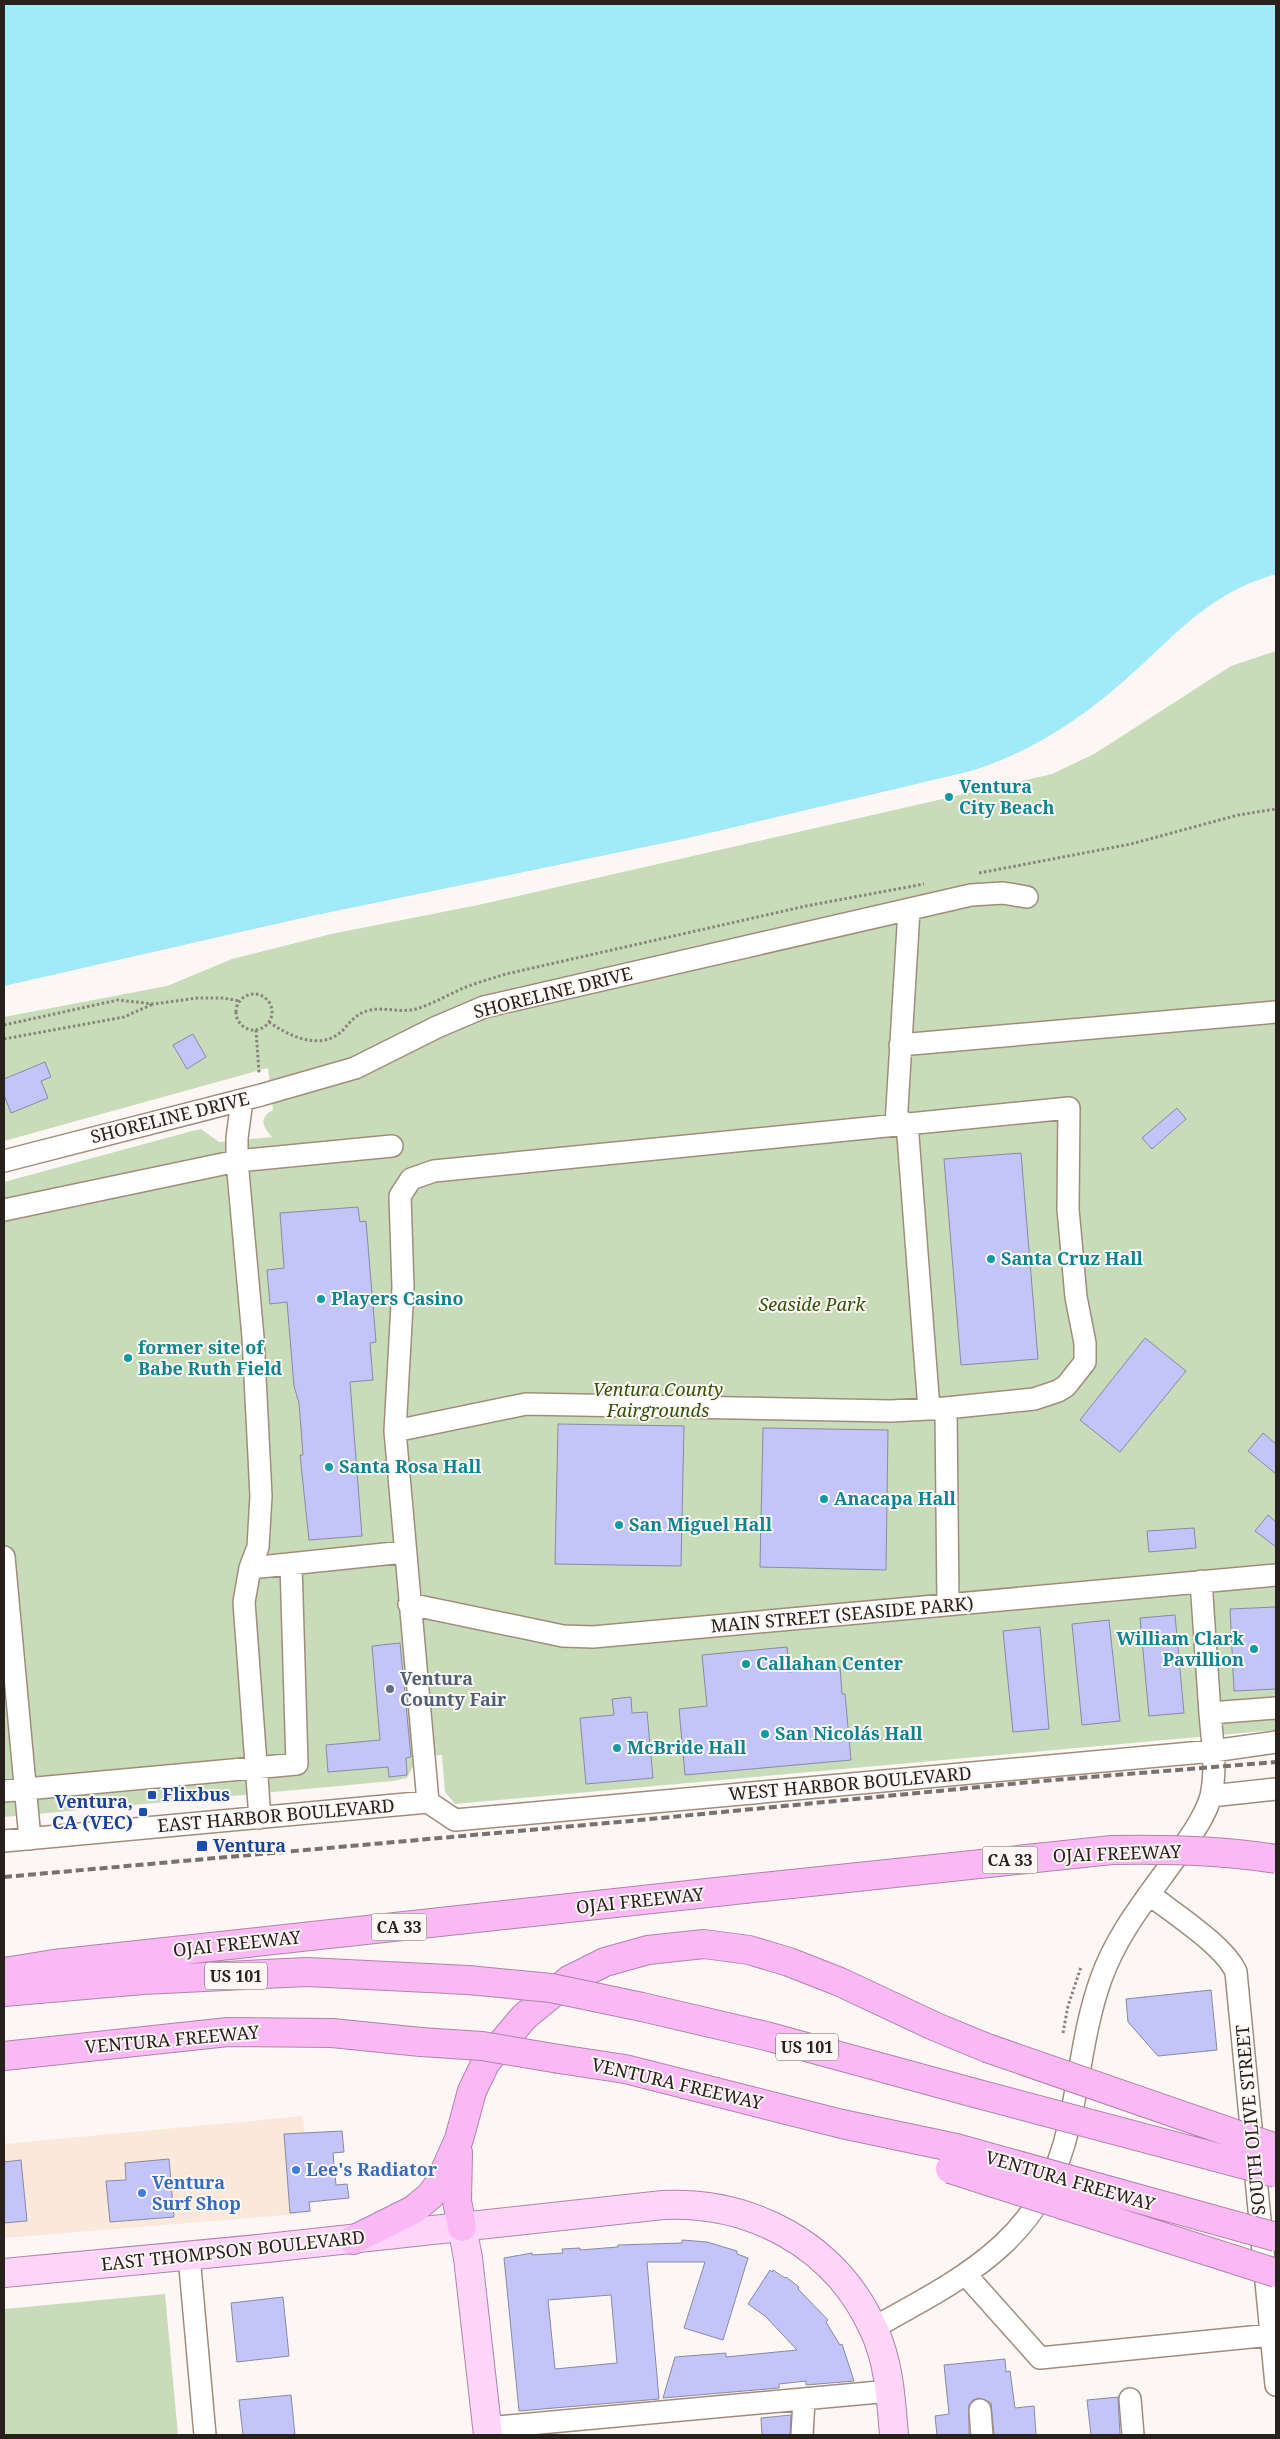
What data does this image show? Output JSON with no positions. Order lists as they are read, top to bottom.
{
  "streets": {
    "highway": [
      "OJAI FREEWAY",
      "CA 33",
      "US 101",
      "VENTURA FREEWAY"
    ],
    "main road": ["EAST THOMPSON BOULEVARD"],
    "street": [
      "SHORELINE DRIVE",
      "MAIN STREET (SEASIDE PARK)",
      "WEST HARBOR BOULEVARD",
      "EAST HARBOR BOULEVARD",
      "SOUTH OLIVE STREET"
    ]
  },
  "crossings": [
    ["WEST HARBOR BOULEVARD", "EAST HARBOR BOULEVARD"]
  ],
  "parks": ["Seaside Park", "Ventura County Fairgrounds"],
  "places": {
    "other": [
      "Ventura City Beach",
      "Santa Cruz Hall",
      "Players Casino",
      "former site of Babe Ruth Field",
      "Santa Rosa Hall",
      "Anacapa Hall",
      "San Miguel Hall",
      "William Clark Pavillion",
      "Callahan Center",
      "Ventura County Fair",
      "San Nicolás Hall",
      "McBride Hall",
      "Lee's Radiator",
      "Ventura Surf Shop"
    ],
    "transit": ["Flixbus", "Ventura, CA (VEC)", "Ventura"]
  }
}
